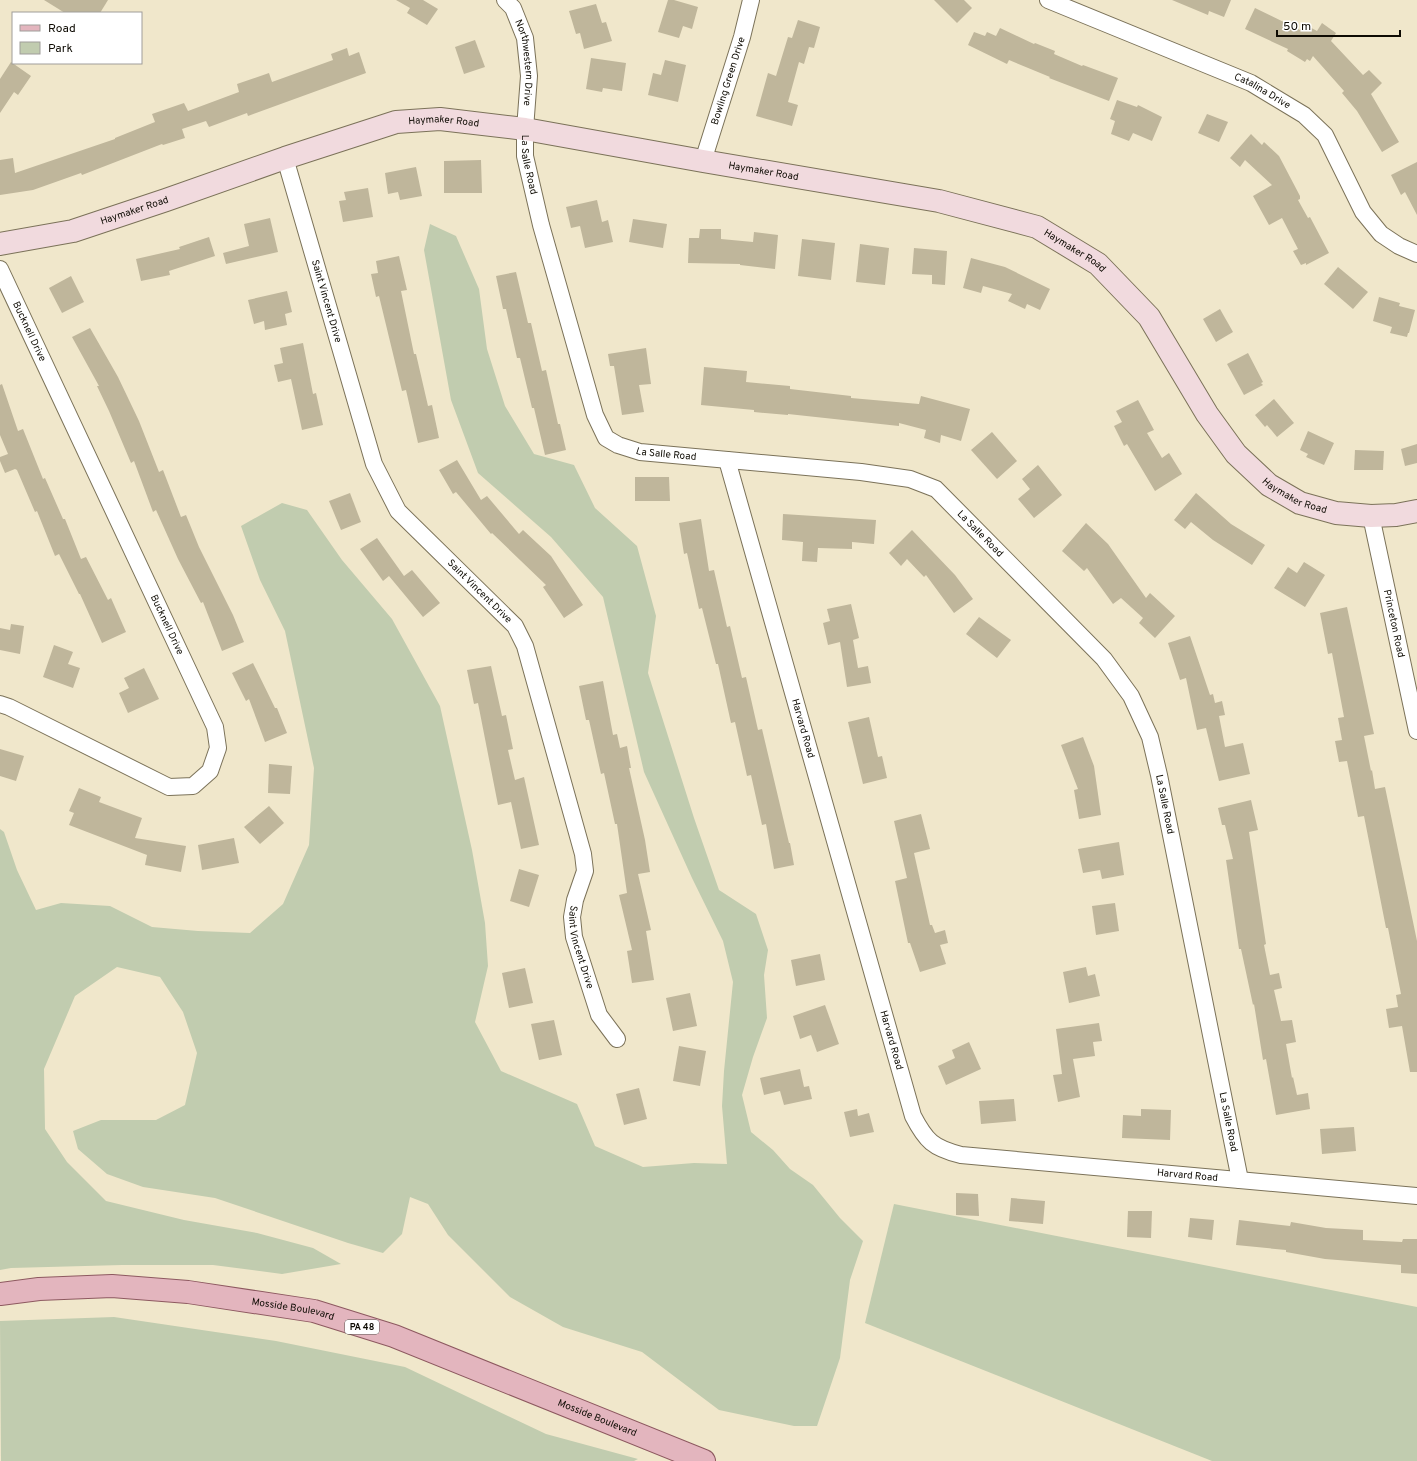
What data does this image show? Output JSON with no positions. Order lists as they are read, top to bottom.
{
  "streets": {
    "main road": ["Haymaker Road", "Mosside Boulevard", "PA 48"],
    "street": [
      "Northwestern Drive",
      "Bowling Green Drive",
      "Catalina Drive",
      "La Salle Road",
      "Saint Vincent Drive",
      "Bucknell Drive",
      "Princeton Road",
      "Harvard Road"
    ]
  },
  "crossings": [
    ["Northwestern Drive", "Haymaker Road"],
    ["Northwestern Drive", "La Salle Road"],
    ["Bowling Green Drive", "Haymaker Road"],
    ["Haymaker Road", "La Salle Road"],
    ["Haymaker Road", "Saint Vincent Drive"],
    ["Haymaker Road", "Princeton Road"],
    ["La Salle Road", "Harvard Road"]
  ],
  "legend": ["Road", "Park"],
  "scale_bar": "50 m"
}
